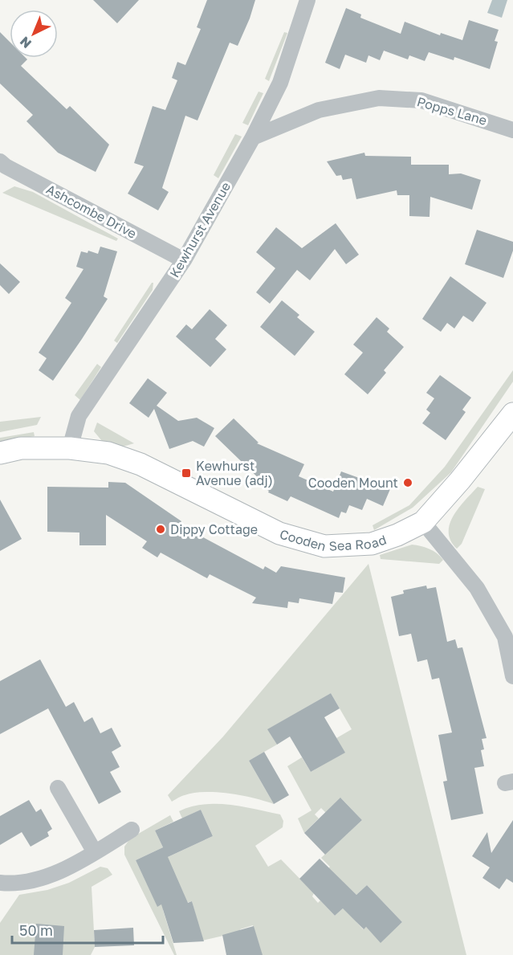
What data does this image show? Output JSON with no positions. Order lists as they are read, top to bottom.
{
  "streets": {
    "main road": ["Cooden Sea Road"],
    "street": ["Popps Lane", "Ashcombe Drive", "Kewhurst Avenue"]
  },
  "crossings": [
    ["Popps Lane", "Kewhurst Avenue"],
    ["Ashcombe Drive", "Kewhurst Avenue"],
    ["Kewhurst Avenue", "Cooden Sea Road"]
  ],
  "places": {
    "transit": ["Kewhurst Avenue (adj)"],
    "other": ["Cooden Mount", "Dippy Cottage"]
  },
  "scale_bar": "50 m",
  "north": "bottom left"
}
